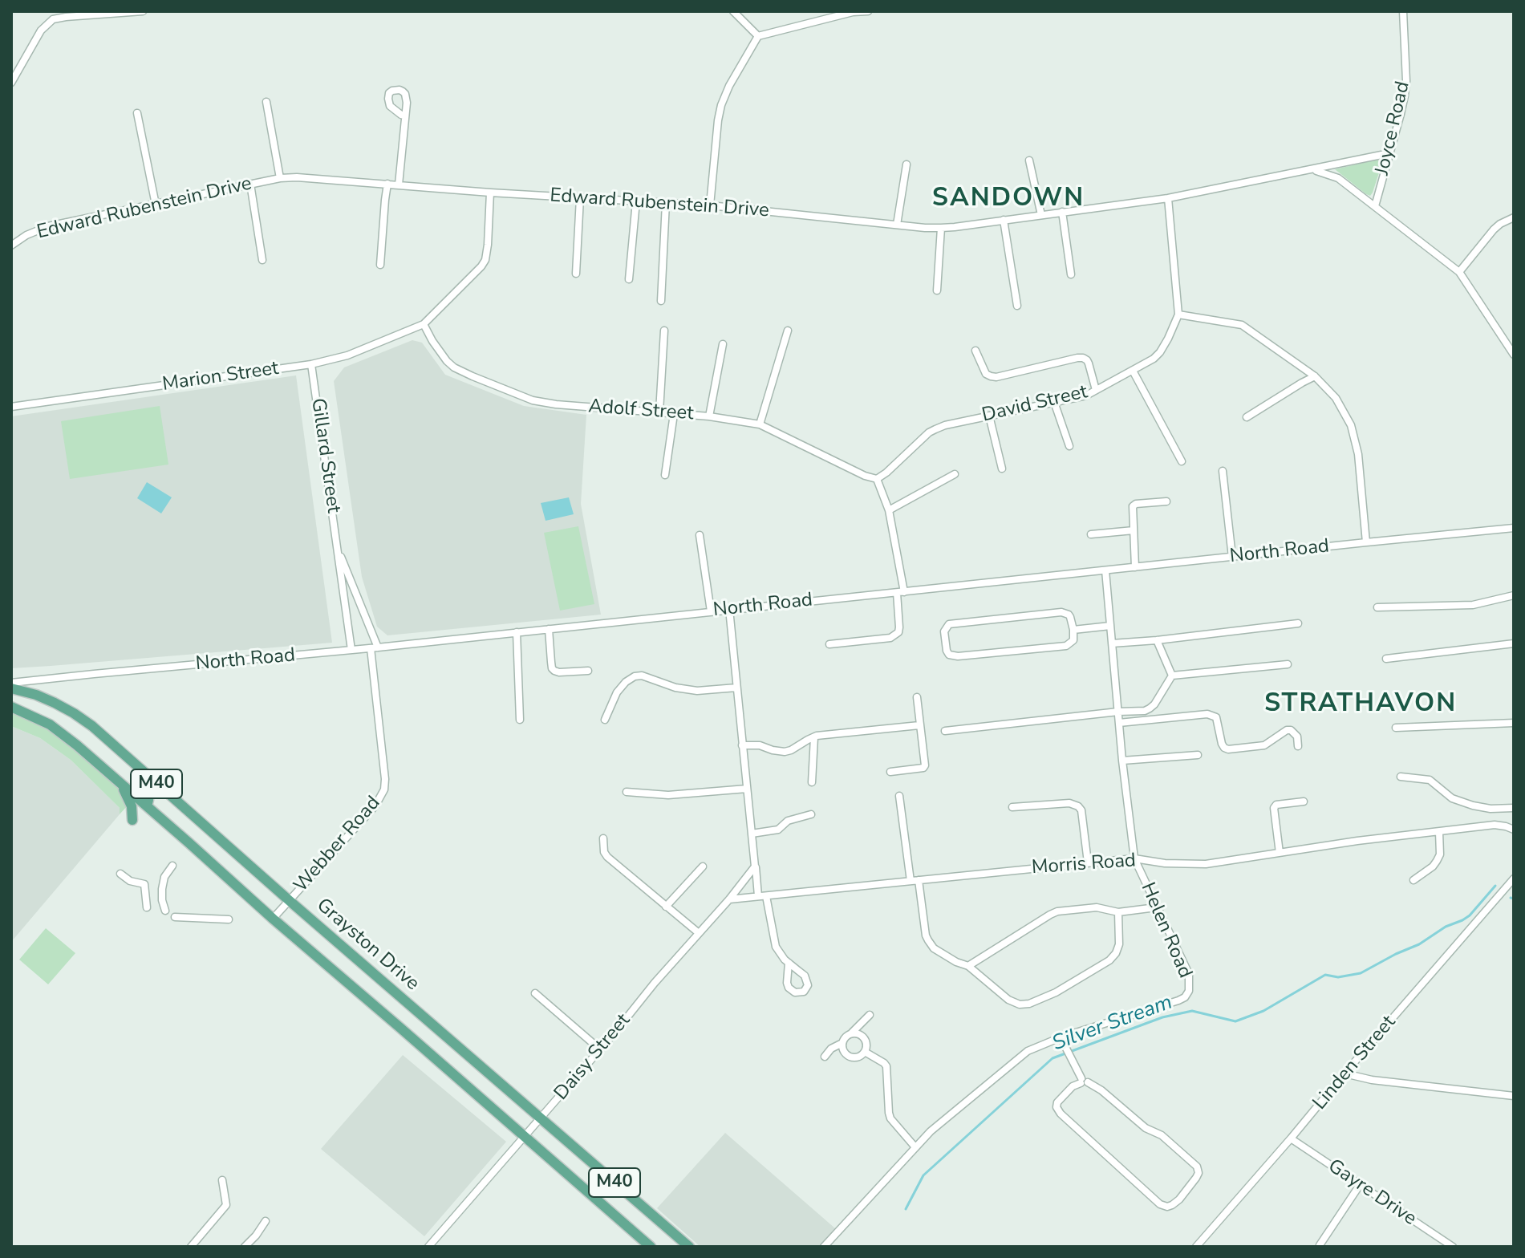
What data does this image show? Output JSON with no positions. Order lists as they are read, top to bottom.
{
  "streets": {
    "main road": ["M40", "Grayston Drive"],
    "street": [
      "Joyce Road",
      "Edward Rubenstein Drive",
      "Marion Street",
      "David Street",
      "Adolf Street",
      "Gillard Street",
      "North Road",
      "Webber Road",
      "Morris Road",
      "Helen Road",
      "Daisy Street",
      "Linden Street",
      "Gayre Drive"
    ]
  },
  "crossings": [
    ["Joyce Road", "Edward Rubenstein Drive"],
    ["Marion Street", "Adolf Street"],
    ["Marion Street", "Gillard Street"],
    ["David Street", "Adolf Street"],
    ["Gillard Street", "North Road"],
    ["Gillard Street", "Webber Road"],
    ["North Road", "Webber Road"],
    ["North Road", "Helen Road"],
    ["M40", "Webber Road"],
    ["M40", "Daisy Street"],
    ["Webber Road", "Grayston Drive"],
    ["Morris Road", "Helen Road"],
    ["Morris Road", "Daisy Street"],
    ["Grayston Drive", "Daisy Street"],
    ["Linden Street", "Gayre Drive"]
  ],
  "districts": ["SANDOWN", "STRATHAVON"],
  "water": ["Silver Stream"]
}
